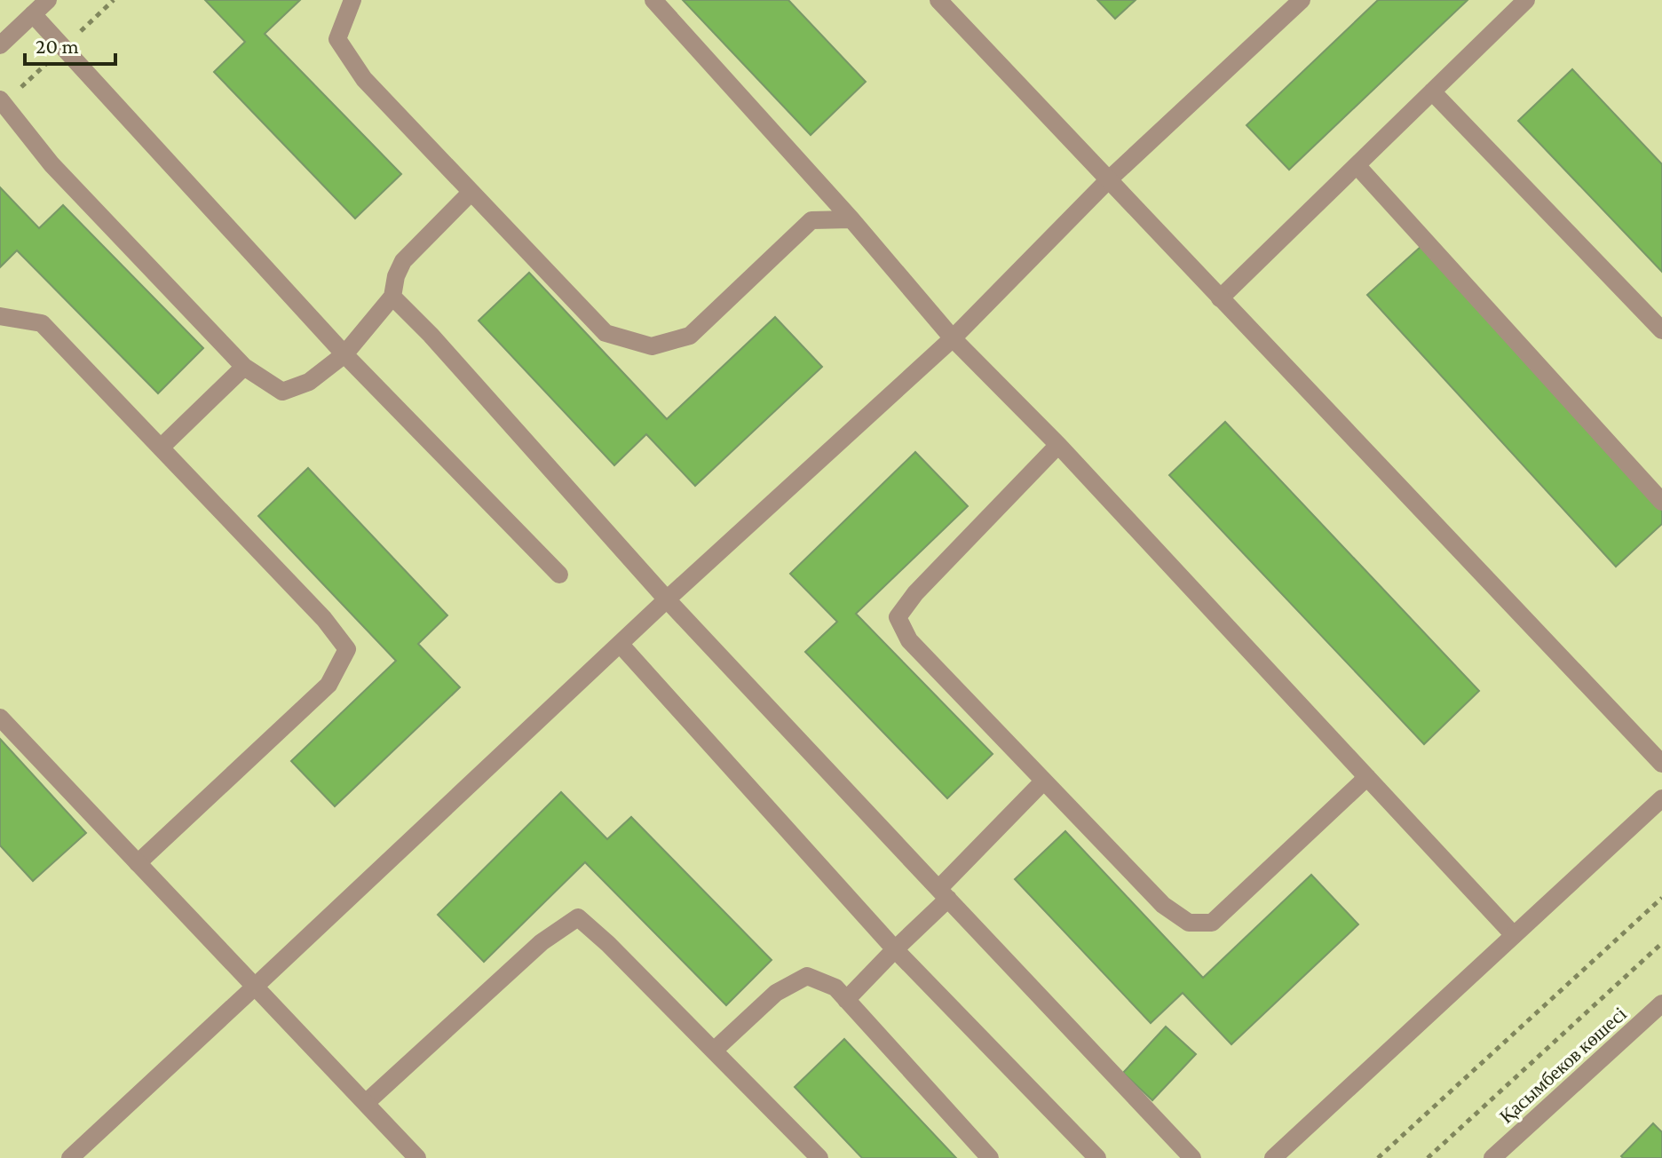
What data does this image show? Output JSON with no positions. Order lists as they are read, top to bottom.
{
  "streets": {
    "street": ["Қасымбеков көшесі"]
  },
  "scale_bar": "20 m"
}
